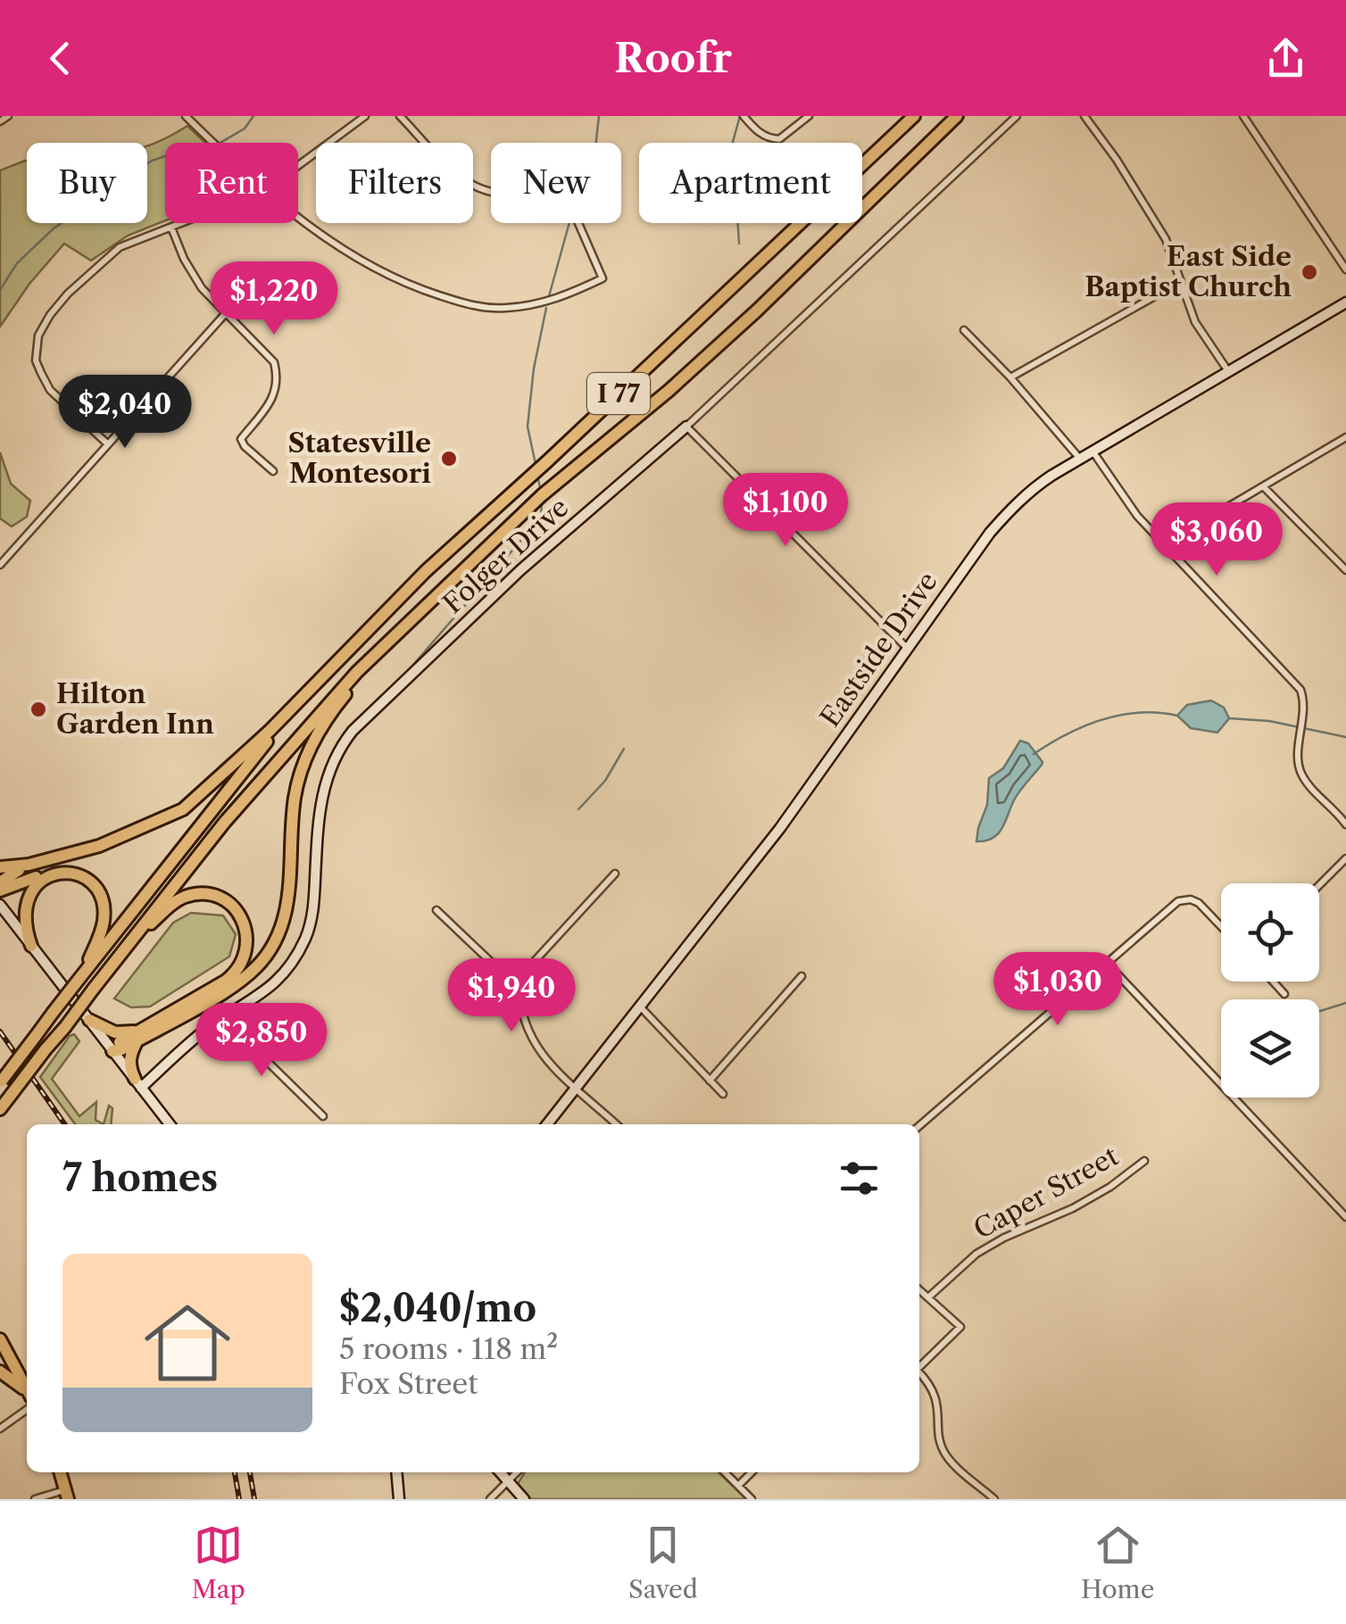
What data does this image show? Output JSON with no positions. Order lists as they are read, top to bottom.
{
  "streets": {
    "highway": ["I 77"],
    "street": ["Folger Drive", "Eastside Drive", "Caper Street"]
  },
  "places": ["East Side Baptist Church", "Statesville Montesori", "Hilton Garden Inn"],
  "page": {
    "header": "Roofr",
    "chip": [
      "Buy",
      "Rent",
      "Filters",
      "New",
      "Apartment"
    ],
    "price": [
      "$1,220",
      "$2,040",
      "$1,100",
      "$3,060",
      "$1,030",
      "$1,940",
      "$2,850"
    ],
    "heading": "7 homes",
    "list": [
      {
        "name": "$2,040/mo",
        "note": "5 rooms · 118 m² · Fox Street"
      }
    ],
    "tabs": ["Map", "Saved", "Home"]
  }
}
